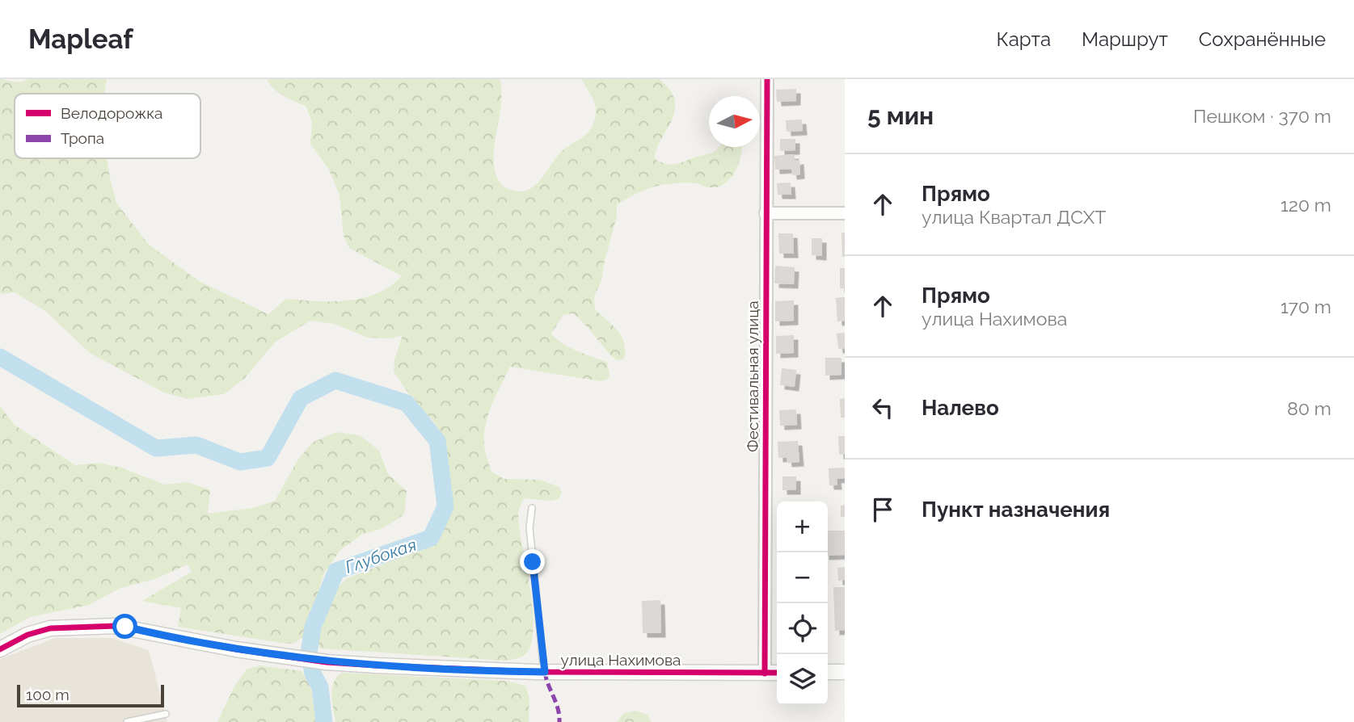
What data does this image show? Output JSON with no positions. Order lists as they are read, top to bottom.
{
  "streets": {
    "street": ["Фестивальная улица", "улица Нахимова"]
  },
  "crossings": [
    ["Фестивальная улица", "улица Нахимова"]
  ],
  "water": ["Глубокая"],
  "legend": ["Велодорожка", "Тропа"],
  "scale_bar": "100 m",
  "north": "right",
  "page": {
    "header": "Mapleaf",
    "nav": ["Карта", "Маршрут", "Сохранённые"],
    "heading": ["5 мин", "Пешком · 370 m"],
    "list": [
      ["Прямо", "улица Квартал ДСХТ", "120 m"],
      ["Прямо", "улица Нахимова", "170 m"],
      ["Налево", "80 m"],
      "Пункт назначения"
    ],
    "map_buttons": ["+", "−"],
    "scale": "100 m"
  }
}
